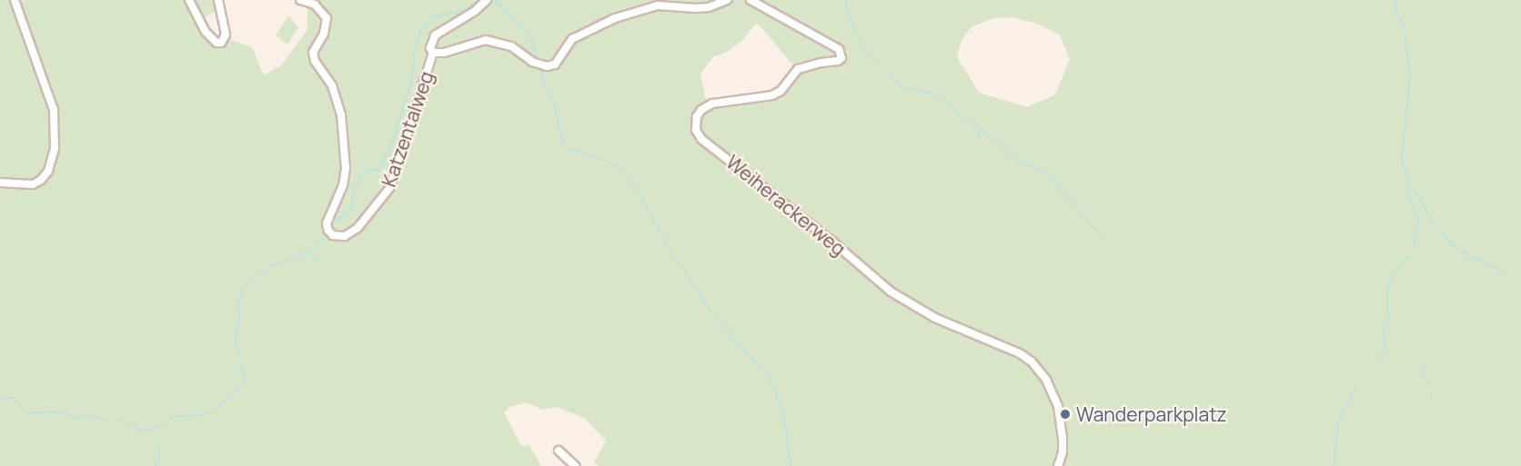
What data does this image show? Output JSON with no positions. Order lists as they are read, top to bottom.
{
  "streets": {
    "street": ["Katzentalweg", "Weiherackerweg"]
  },
  "places": ["Wanderparkplatz"]
}
